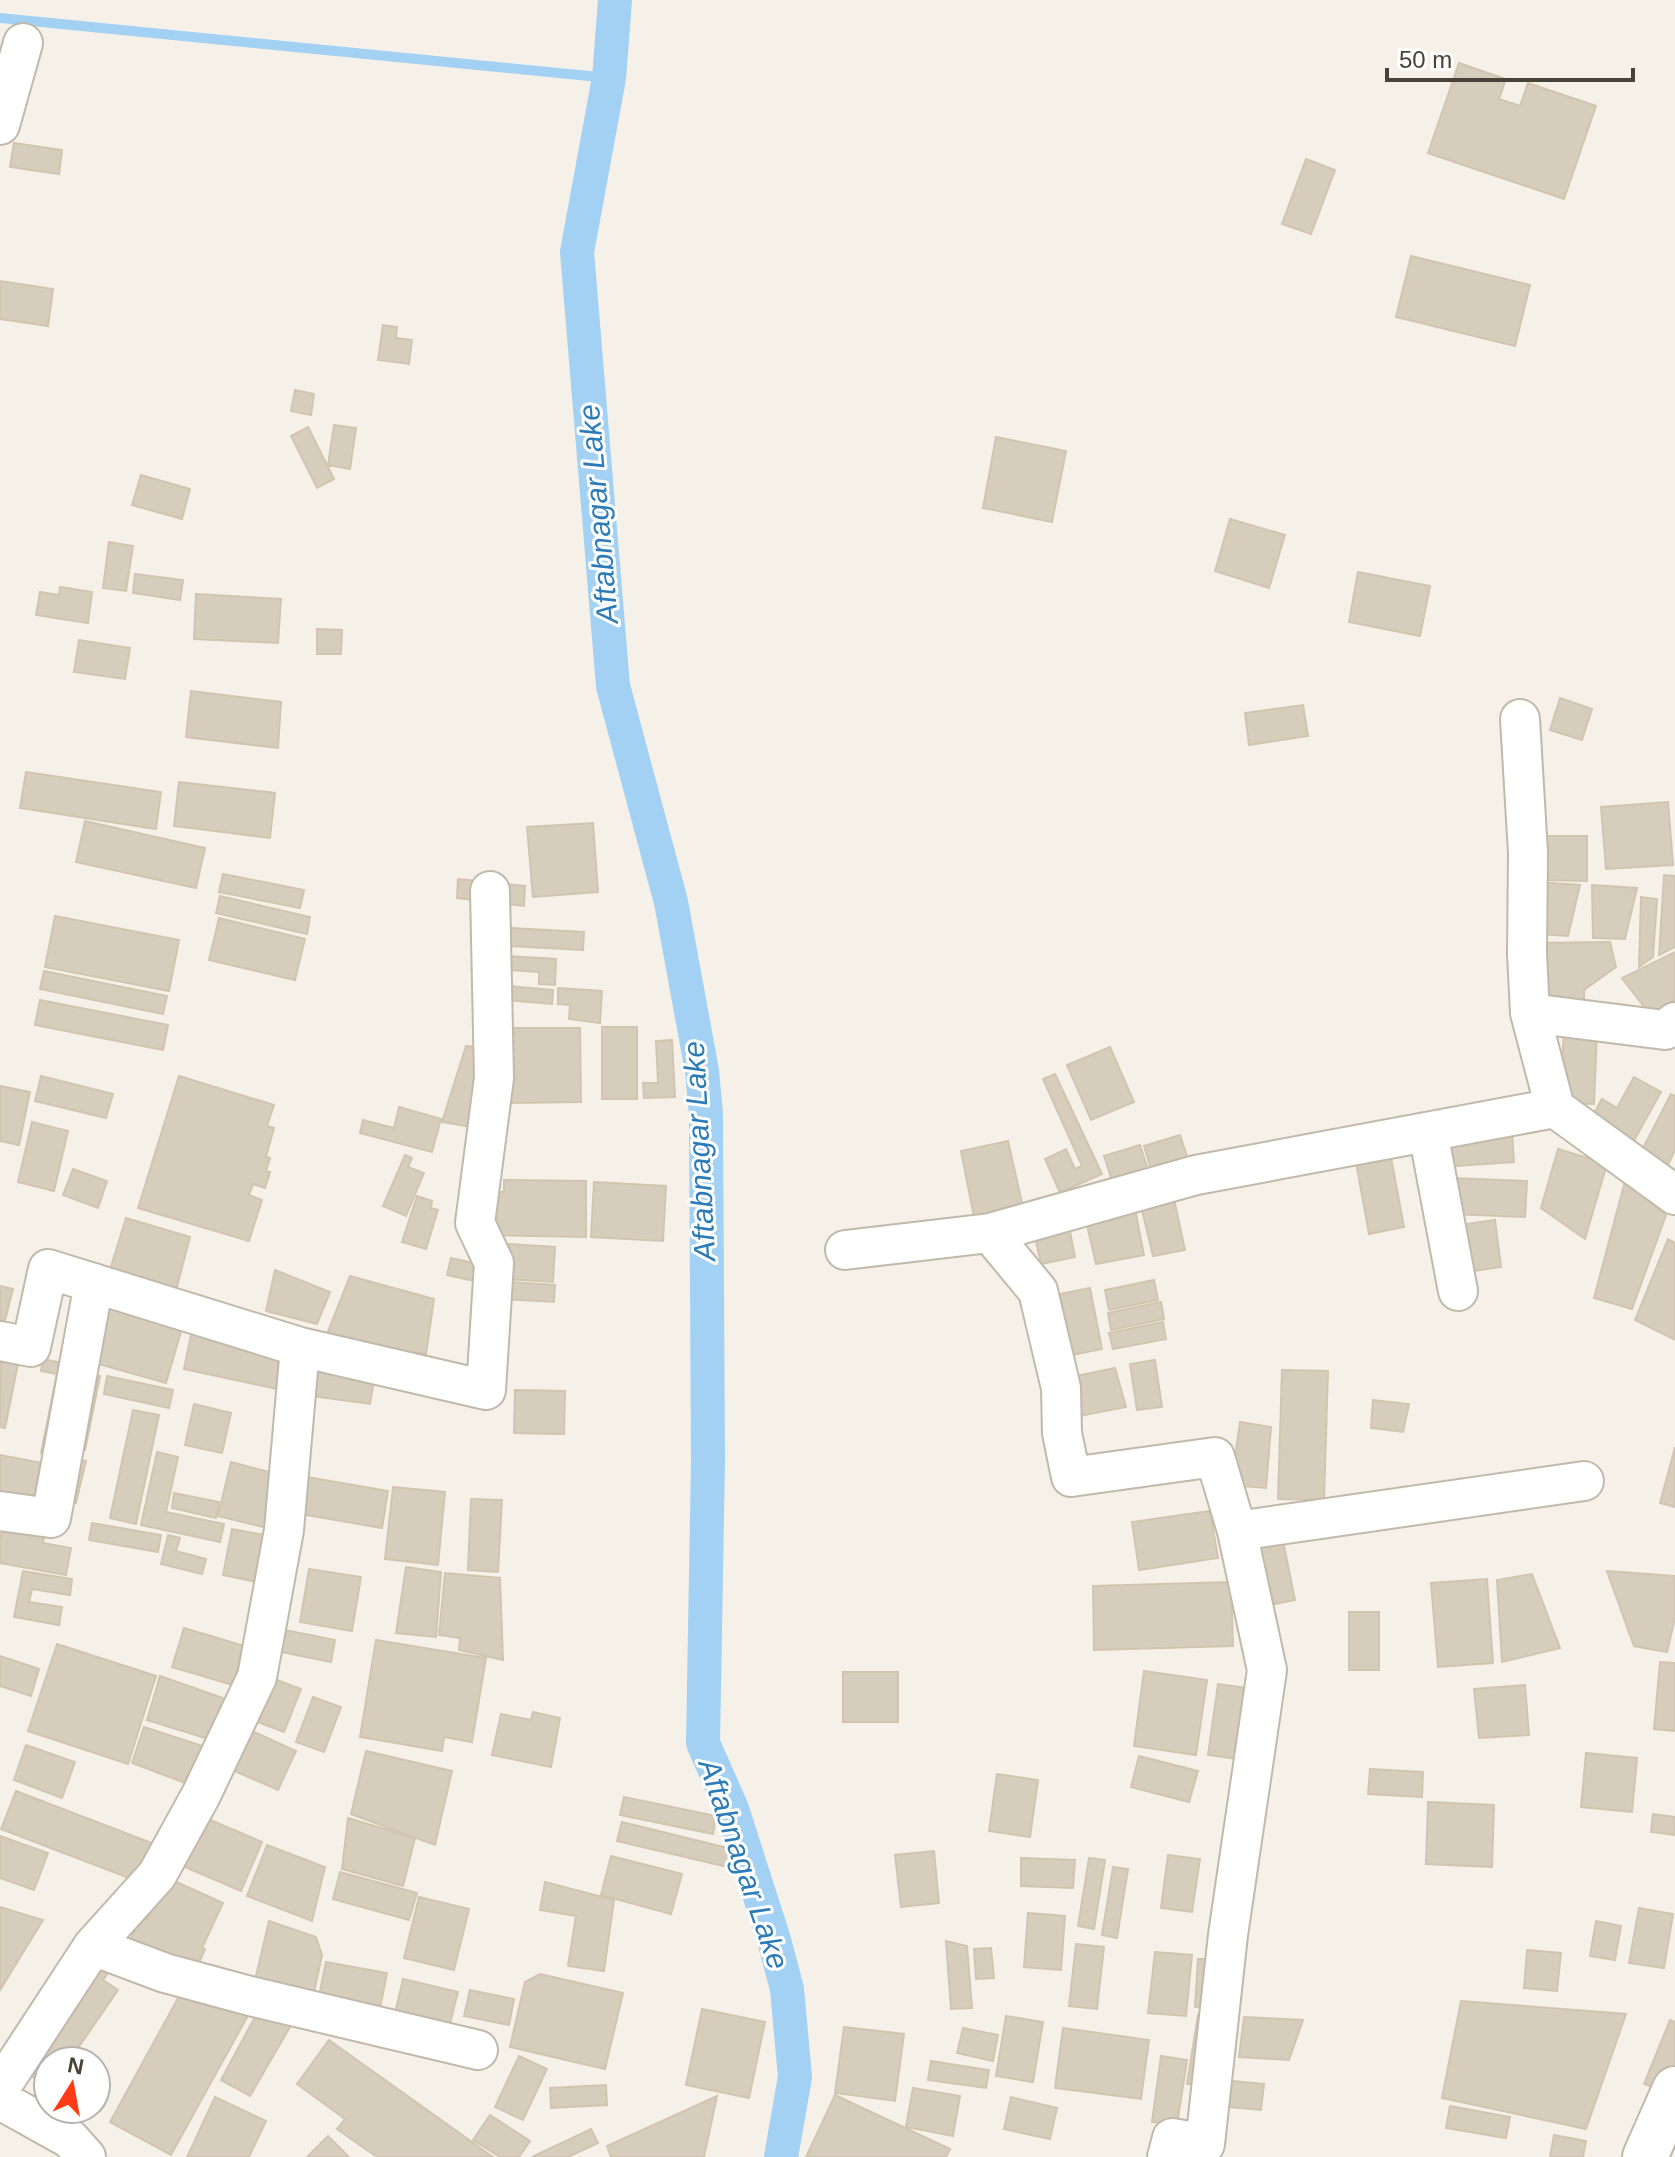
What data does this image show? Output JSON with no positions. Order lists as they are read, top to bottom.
{
  "water": ["Aftabnagar Lake"],
  "scale_bar": "50 m",
  "north": "top"
}
